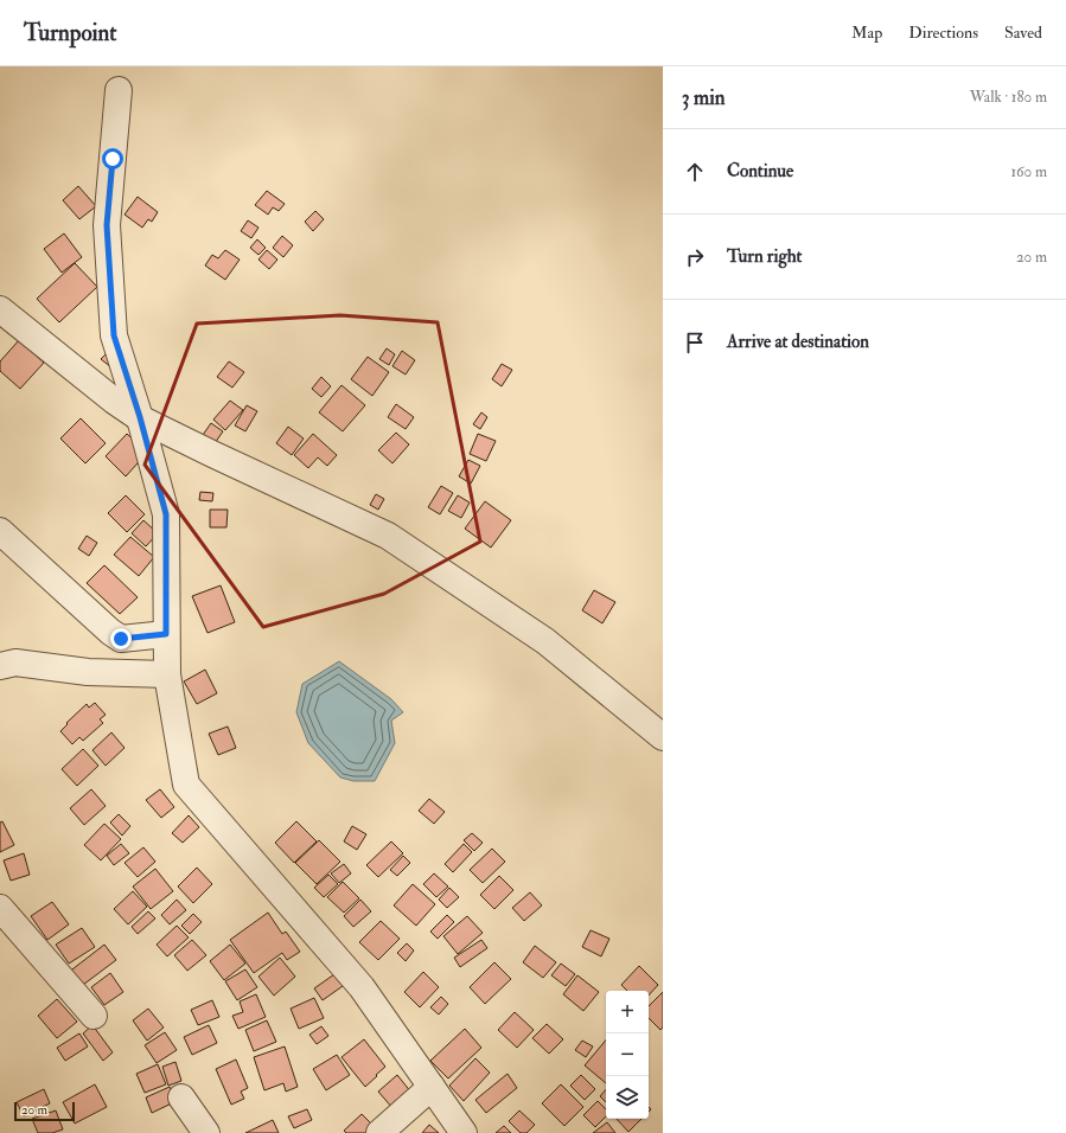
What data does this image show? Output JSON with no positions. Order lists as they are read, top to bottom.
{
  "scale_bar": "20 m",
  "page": {
    "header": "Turnpoint",
    "nav": ["Map", "Directions", "Saved"],
    "heading": ["3 min", "Walk · 180 m"],
    "list": [
      ["Continue", "160 m"],
      ["Turn right", "20 m"],
      "Arrive at destination"
    ],
    "map_buttons": ["+", "−"],
    "scale": "20 m"
  }
}
